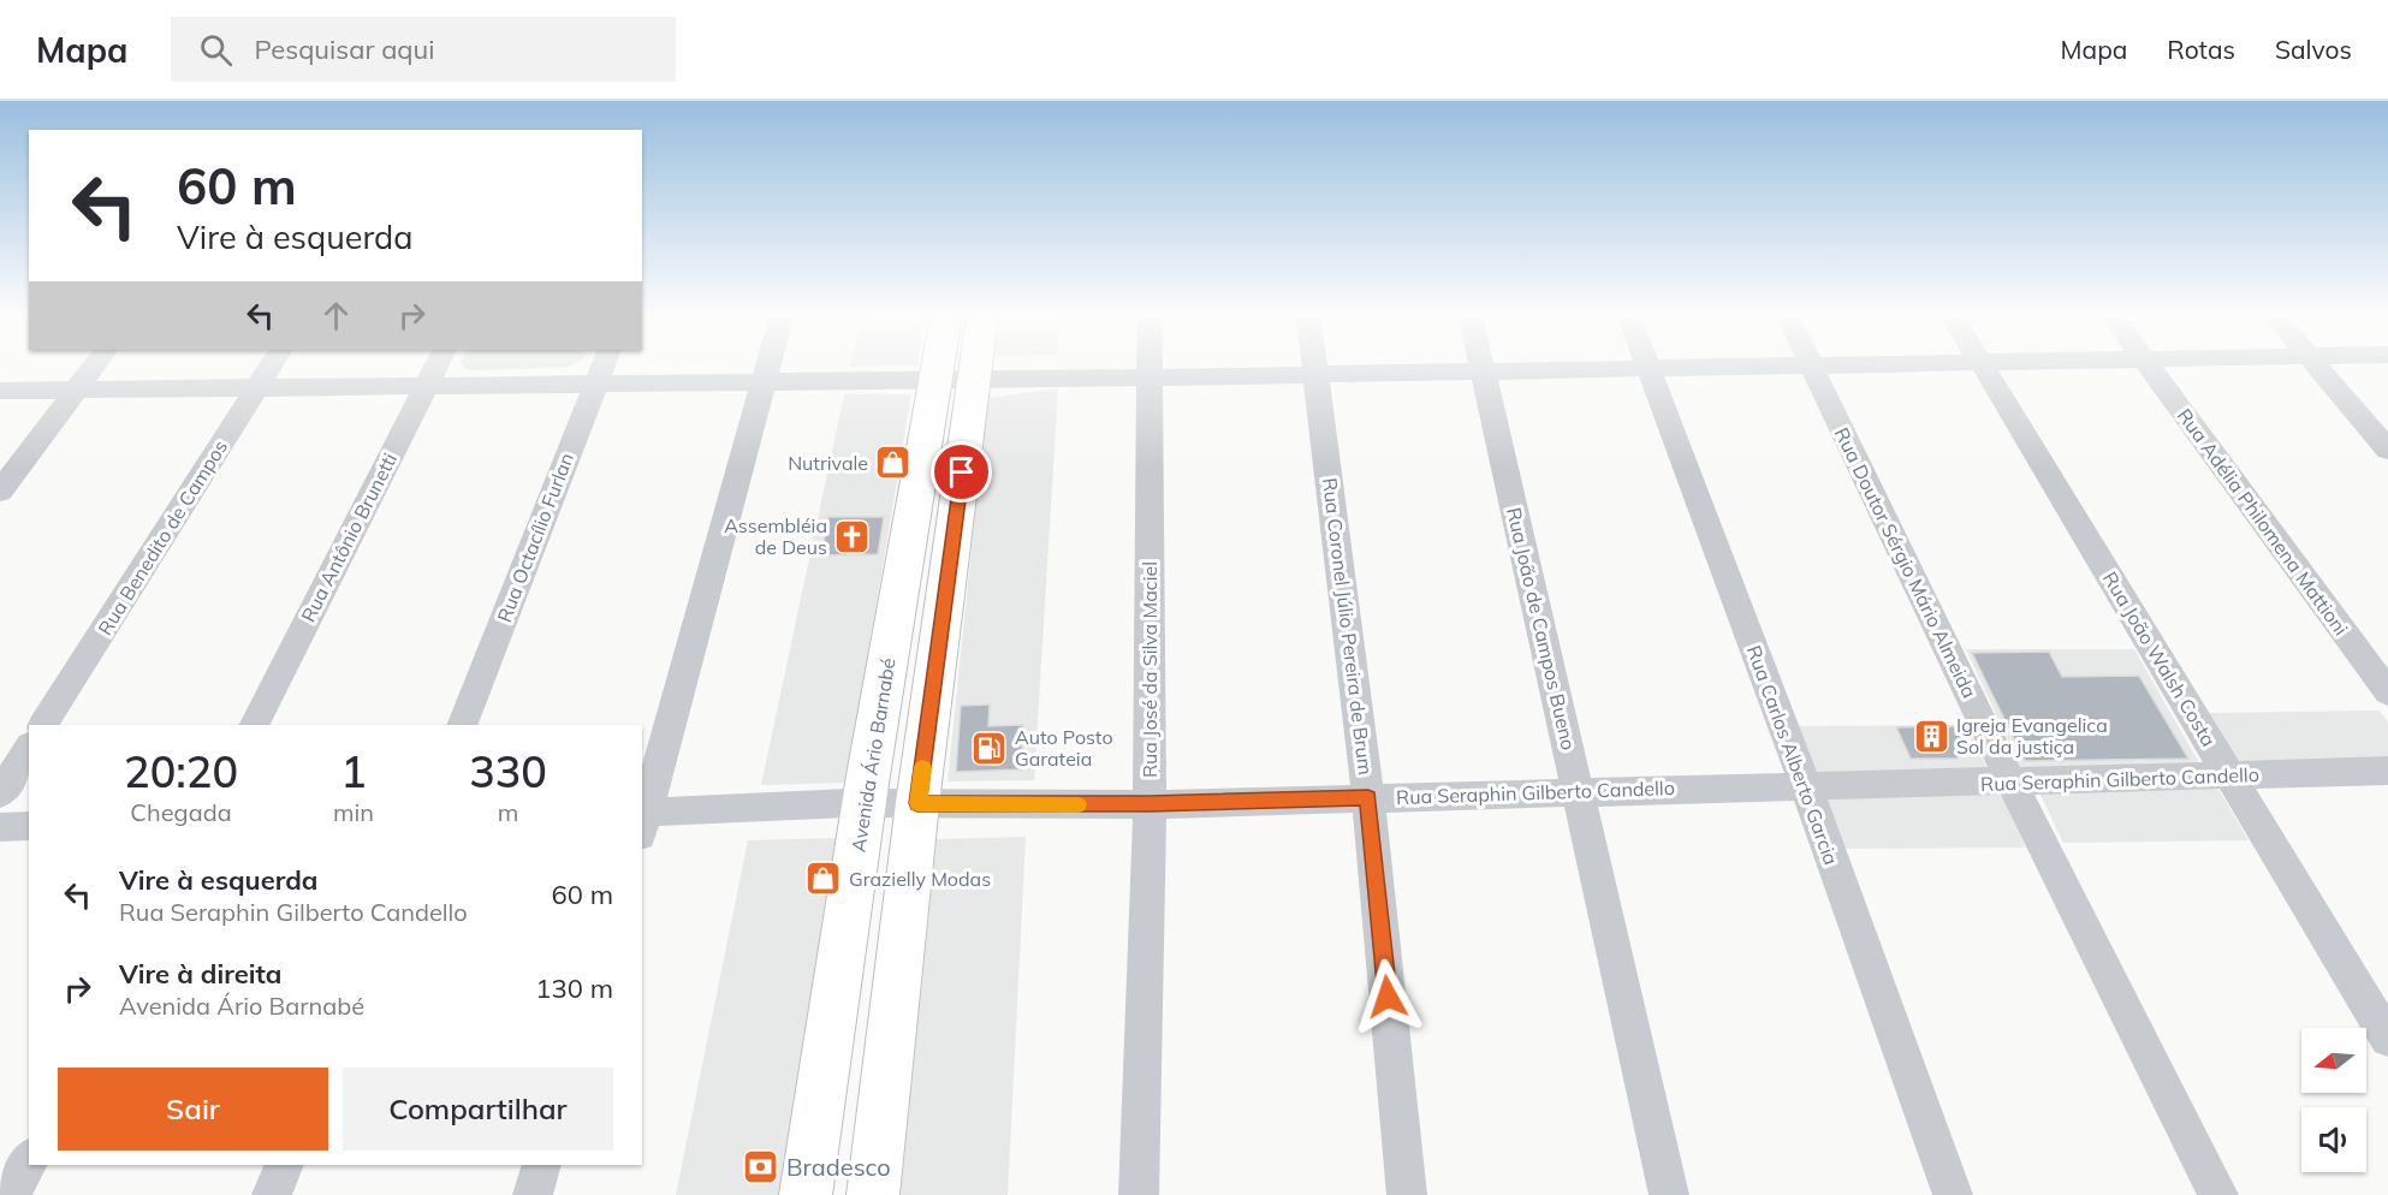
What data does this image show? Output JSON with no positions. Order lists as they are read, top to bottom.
{
  "streets": {
    "main road": ["Avenida Ário Barnabé"],
    "street": [
      "Rua Adélia Philomena Mattioni",
      "Rua Benedito de Campos",
      "Rua Antônio Brunetti",
      "Rua Octacílio Furlan",
      "Rua Doutor Sérgio Mário Almeida",
      "Rua Coronel Júlio Pereira de Brum",
      "Rua João de Campos Bueno",
      "Rua João Walsh Costa",
      "Rua José da Silva Maciel",
      "Rua Carlos Alberto Garcia",
      "Rua Seraphin Gilberto Candello"
    ]
  },
  "crossings": [
    ["Rua Doutor Sérgio Mário Almeida", "Rua Seraphin Gilberto Candello"],
    ["Rua Coronel Júlio Pereira de Brum", "Rua Seraphin Gilberto Candello"],
    ["Rua João de Campos Bueno", "Rua Seraphin Gilberto Candello"],
    ["Rua João Walsh Costa", "Rua Seraphin Gilberto Candello"],
    ["Rua José da Silva Maciel", "Rua Seraphin Gilberto Candello"],
    ["Avenida Ário Barnabé", "Rua Seraphin Gilberto Candello"],
    ["Rua Carlos Alberto Garcia", "Rua Seraphin Gilberto Candello"]
  ],
  "places": {
    "shop": ["Nutrivale", "Grazielly Modas"],
    "church": ["Assembléia de Deus"],
    "building": ["Igreja Evangelica Sol da justiça"],
    "fuel station": ["Auto Posto Garateia"],
    "bank": ["Bradesco"]
  },
  "north": "left",
  "page": {
    "header": "Mapa",
    "search": "Pesquisar aqui",
    "nav": ["Mapa", "Rotas", "Salvos"],
    "turn": ["60 m", "Vire à esquerda"],
    "eta": [
      "20:20",
      "Chegada",
      "1",
      "min",
      "330",
      "m"
    ],
    "list": [
      {
        "name": "Vire à esquerda",
        "note": "Rua Seraphin Gilberto Candello",
        "value": "60 m"
      },
      {
        "name": "Vire à direita",
        "note": "Avenida Ário Barnabé",
        "value": "130 m"
      }
    ],
    "buttons": ["Sair", "Compartilhar"]
  }
}
